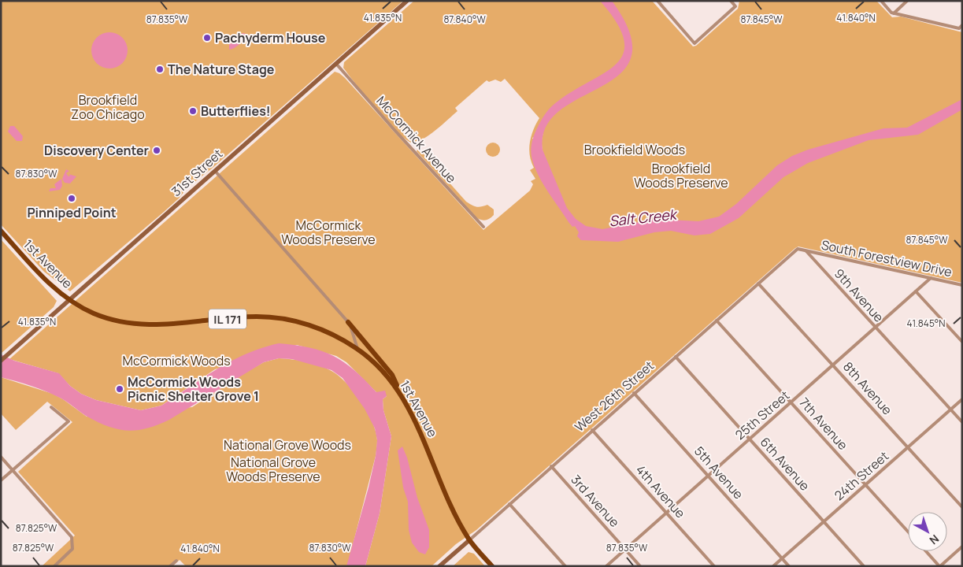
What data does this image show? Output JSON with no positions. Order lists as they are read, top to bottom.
{
  "streets": {
    "main road": [
      "31st Street",
      "1st Avenue",
      "IL 171",
      "West 26th Street"
    ],
    "street": [
      "McCormick Avenue",
      "South Forestview Drive",
      "9th Avenue",
      "8th Avenue",
      "25th Street",
      "7th Avenue",
      "6th Avenue",
      "5th Avenue",
      "24th Street",
      "4th Avenue",
      "3rd Avenue"
    ]
  },
  "crossings": [
    ["McCormick Avenue", "31st Street"],
    ["31st Street", "1st Avenue"],
    ["South Forestview Drive", "9th Avenue"],
    ["South Forestview Drive", "West 26th Street"],
    ["South Forestview Drive", "25th Street"],
    ["1st Avenue", "West 26th Street"],
    ["9th Avenue", "West 26th Street"],
    ["9th Avenue", "25th Street"],
    ["9th Avenue", "24th Street"],
    ["8th Avenue", "West 26th Street"],
    ["8th Avenue", "25th Street"],
    ["8th Avenue", "24th Street"],
    ["West 26th Street", "7th Avenue"],
    ["West 26th Street", "6th Avenue"],
    ["West 26th Street", "5th Avenue"],
    ["West 26th Street", "4th Avenue"],
    ["West 26th Street", "3rd Avenue"],
    ["25th Street", "7th Avenue"],
    ["25th Street", "6th Avenue"],
    ["25th Street", "5th Avenue"],
    ["25th Street", "4th Avenue"],
    ["25th Street", "3rd Avenue"],
    ["7th Avenue", "24th Street"],
    ["6th Avenue", "24th Street"],
    ["5th Avenue", "24th Street"]
  ],
  "water": ["Salt Creek"],
  "parks": [
    "Brookfield Zoo Chicago",
    "Brookfield Woods",
    "Brookfield Woods Preserve",
    "McCormick Woods Preserve",
    "McCormick Woods",
    "National Grove Woods",
    "National Grove Woods Preserve"
  ],
  "places": [
    "Pachyderm House",
    "The Nature Stage",
    "Butterflies!",
    "Discovery Center",
    "Pinniped Point",
    "McCormick Woods Picnic Shelter Grove 1"
  ],
  "north": "bottom right",
  "coordinates": [
    "41.835°N",
    "41.840°N",
    "87.835°W",
    "87.840°W",
    "87.845°W",
    "87.830°W",
    "41.845°N",
    "87.825°W"
  ]
}
